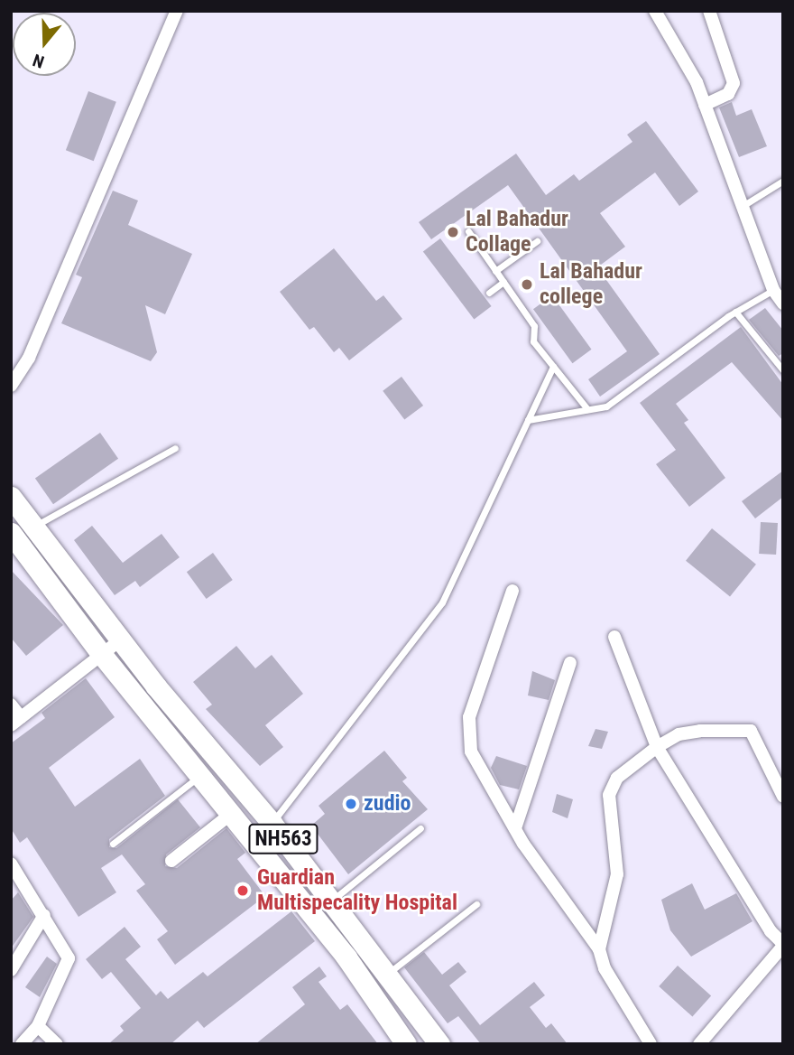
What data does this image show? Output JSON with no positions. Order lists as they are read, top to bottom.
{
  "streets": {
    "highway": ["NH563"]
  },
  "places": [
    "Lal Bahadur Collage",
    "Lal Bahadur college",
    "zudio",
    "Guardian Multispecality Hospital"
  ],
  "north": "bottom"
}
